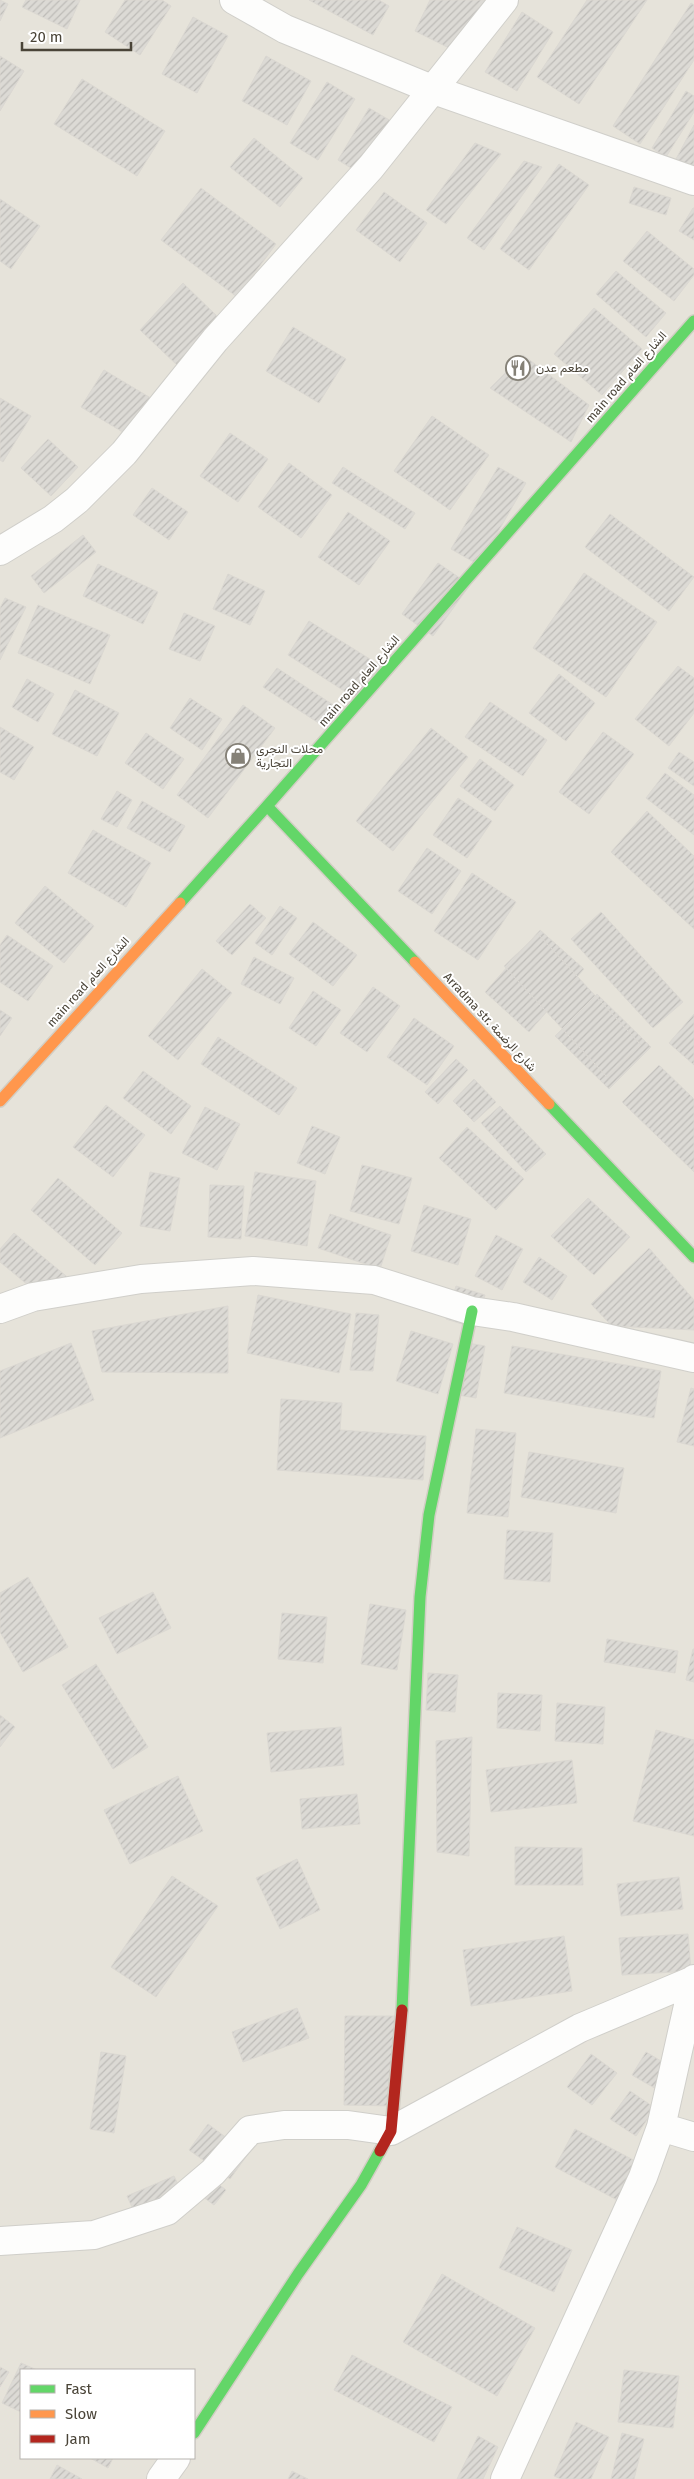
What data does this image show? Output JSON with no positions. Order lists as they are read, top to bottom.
{
  "streets": {
    "main road": ["main road الشارع العام", "Arradma str. شارع الرضمة"]
  },
  "crossings": [
    ["main road الشارع العام", "Arradma str. شارع الرضمة"]
  ],
  "places": {
    "restaurant": ["مطعم عدن"],
    "shop": ["محلات النجري التجارية"]
  },
  "legend": ["Fast", "Slow", "Jam"],
  "scale_bar": "20 m"
}
